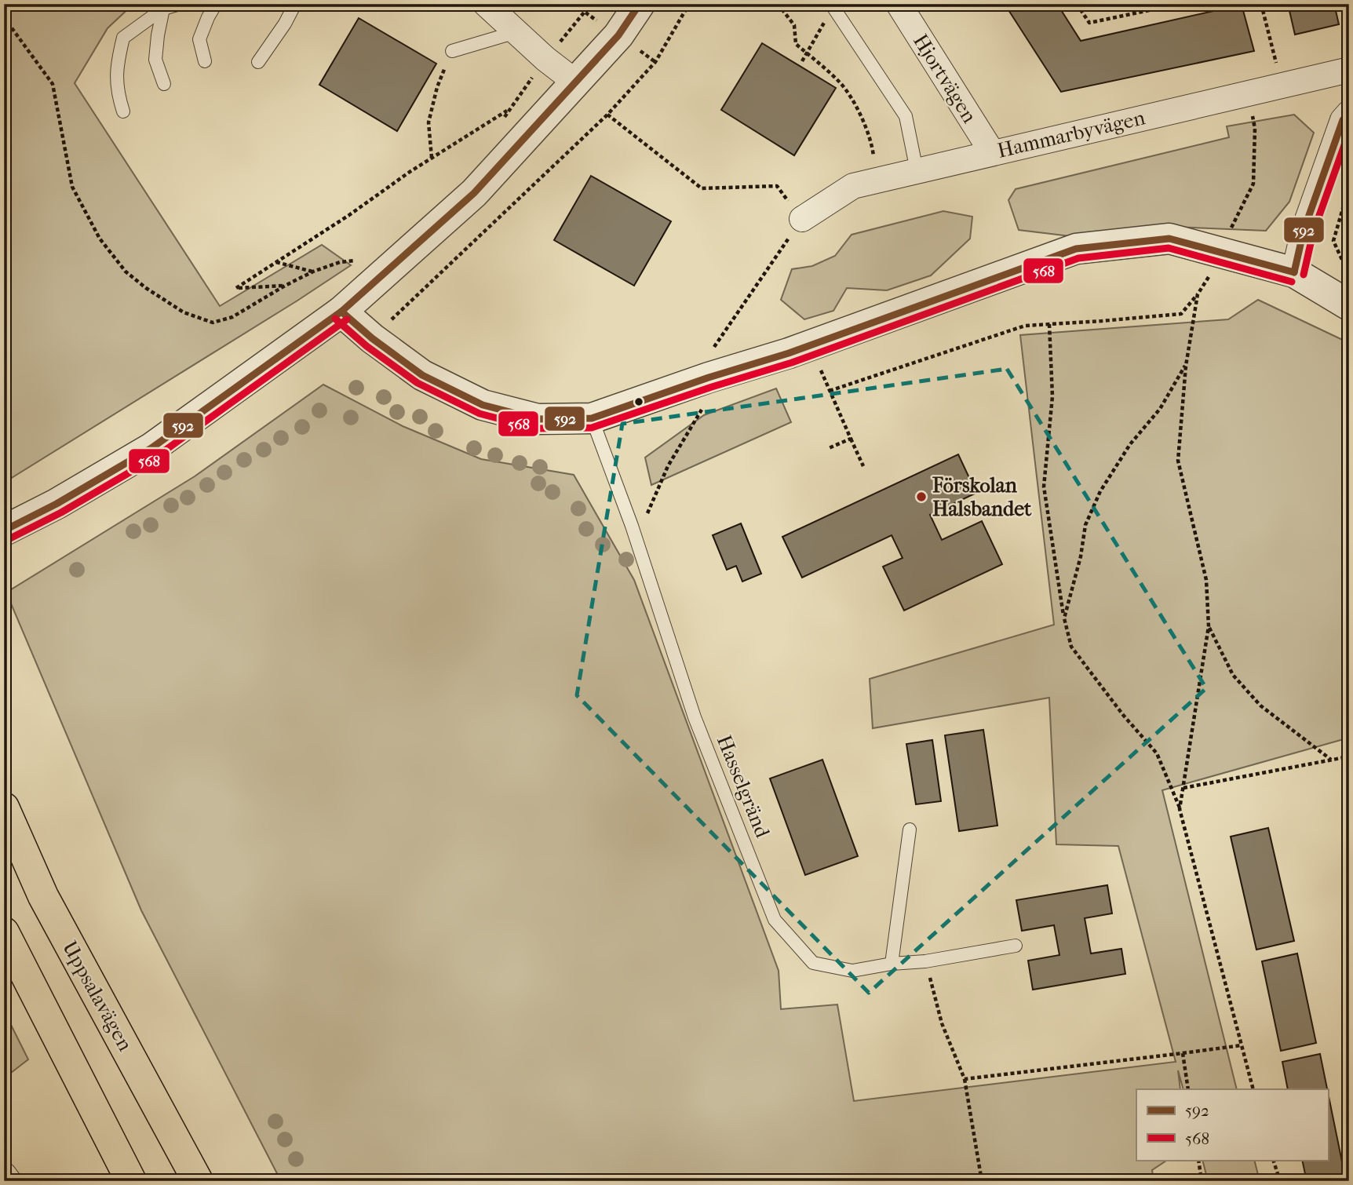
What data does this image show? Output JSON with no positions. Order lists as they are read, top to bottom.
{
  "streets": {
    "highway": ["Uppsalavägen"],
    "street": ["Hjortvägen", "Hammarbyvägen"],
    "lane": ["Hasselgränd"]
  },
  "crossings": [
    ["Hjortvägen", "Hammarbyvägen"]
  ],
  "places": ["Förskolan Halsbandet"],
  "lines": ["transit line 592", "transit line 568"],
  "legend": ["592", "568"]
}
